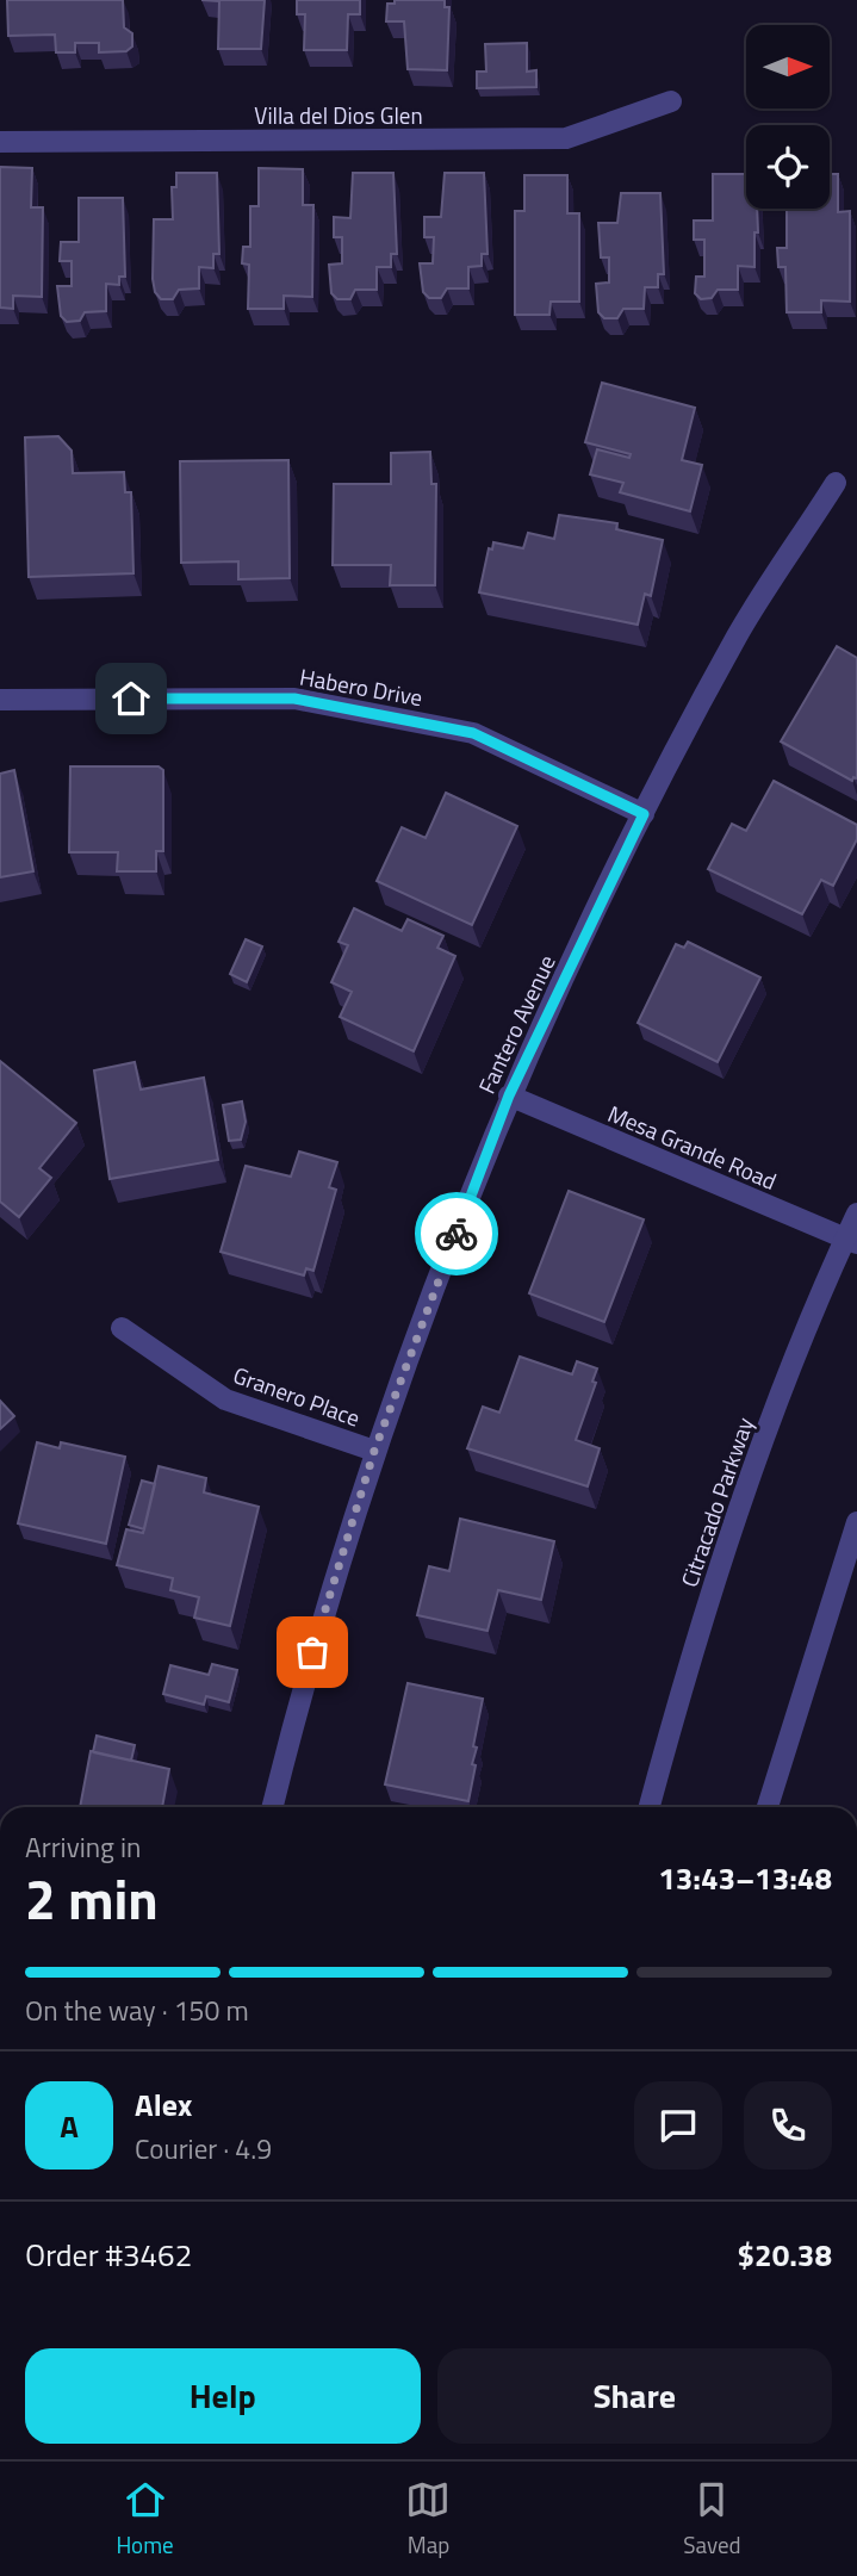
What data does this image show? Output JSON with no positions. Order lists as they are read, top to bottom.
{
  "streets": {
    "street": [
      "Villa del Dios Glen",
      "Habero Drive",
      "Fantero Avenue",
      "Mesa Grande Road",
      "Granero Place",
      "Citracado Parkway"
    ]
  },
  "crossings": [
    ["Habero Drive", "Fantero Avenue"],
    ["Fantero Avenue", "Mesa Grande Road"],
    ["Fantero Avenue", "Granero Place"],
    ["Mesa Grande Road", "Citracado Parkway"]
  ],
  "north": "right",
  "page": {
    "heading": ["2 min", "Arriving in", "13:43–13:48"],
    "panel": [
      "Alex",
      "Courier · 4.9",
      "Order #3462",
      "$20.38"
    ],
    "bar": "On the way · 150 m",
    "round": "A",
    "buttons": ["Help", "Share"],
    "tabs": ["Home", "Map", "Saved"]
  }
}
